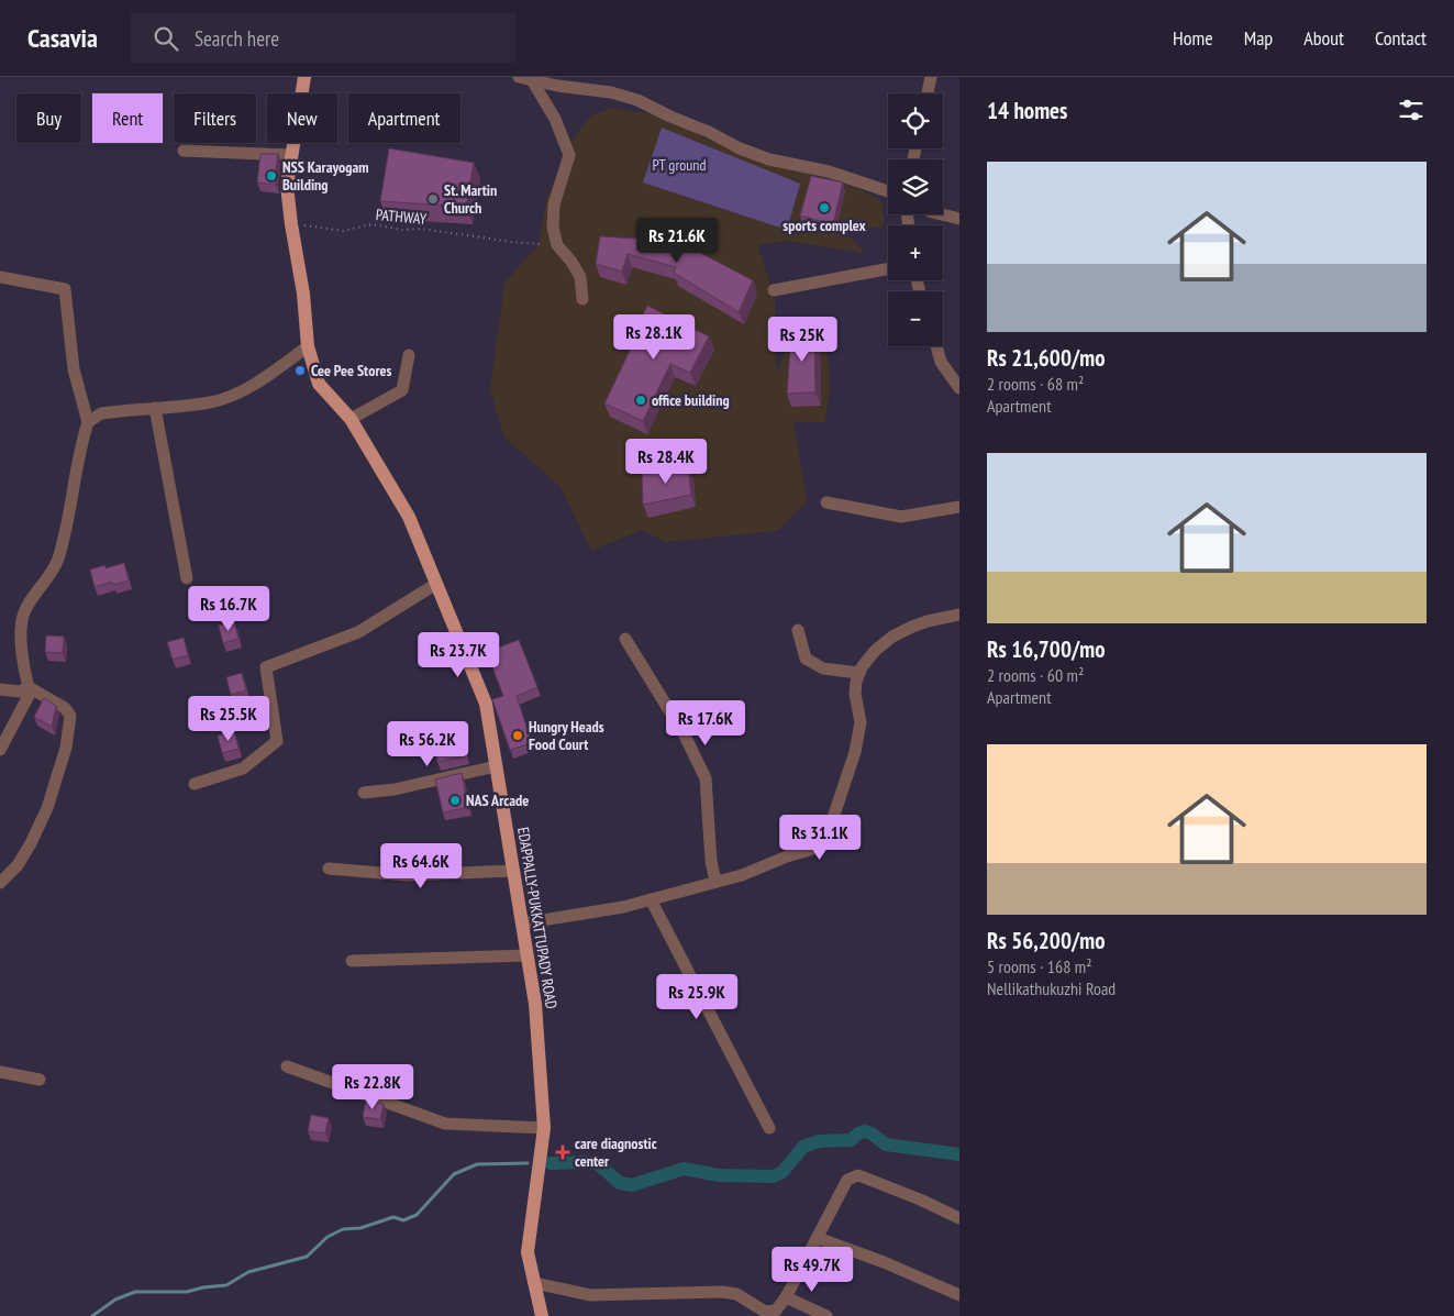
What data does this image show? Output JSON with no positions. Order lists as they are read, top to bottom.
{
  "streets": {
    "main road": ["EDAPPALLY-PUKKATTUPADY ROAD"],
    "path": ["PATHWAY"]
  },
  "crossings": [
    ["PATHWAY", "EDAPPALLY-PUKKATTUPADY ROAD"]
  ],
  "parks": ["PT ground"],
  "places": {
    "other": [
      "NSS Karayogam Building",
      "St. Martin Church",
      "sports complex",
      "Cee Pee Stores",
      "office building",
      "Hungry Heads Food Court",
      "NAS Arcade"
    ],
    "health": ["care diagnostic center"]
  },
  "page": {
    "header": "Casavia",
    "search": "Search here",
    "nav": [
      "Home",
      "Map",
      "About",
      "Contact"
    ],
    "heading": "14 homes",
    "map_buttons": ["+", "−"],
    "chip": [
      "Buy",
      "Rent",
      "Filters",
      "New",
      "Apartment"
    ],
    "list": [
      {
        "name": "Rs 21,600/mo",
        "note": "2 rooms · 68 m² · Apartment"
      },
      {
        "name": "Rs 16,700/mo",
        "note": "2 rooms · 60 m² · Apartment"
      },
      {
        "name": "Rs 56,200/mo",
        "note": "5 rooms · 168 m² · Nellikathukuzhi Road"
      }
    ],
    "price": [
      "Rs 21.6K",
      "Rs 28.1K",
      "Rs 25K",
      "Rs 28.4K",
      "Rs 16.7K",
      "Rs 23.7K",
      "Rs 25.5K",
      "Rs 17.6K",
      "Rs 56.2K",
      "Rs 31.1K",
      "Rs 64.6K",
      "Rs 25.9K",
      "Rs 22.8K",
      "Rs 49.7K"
    ]
  }
}
